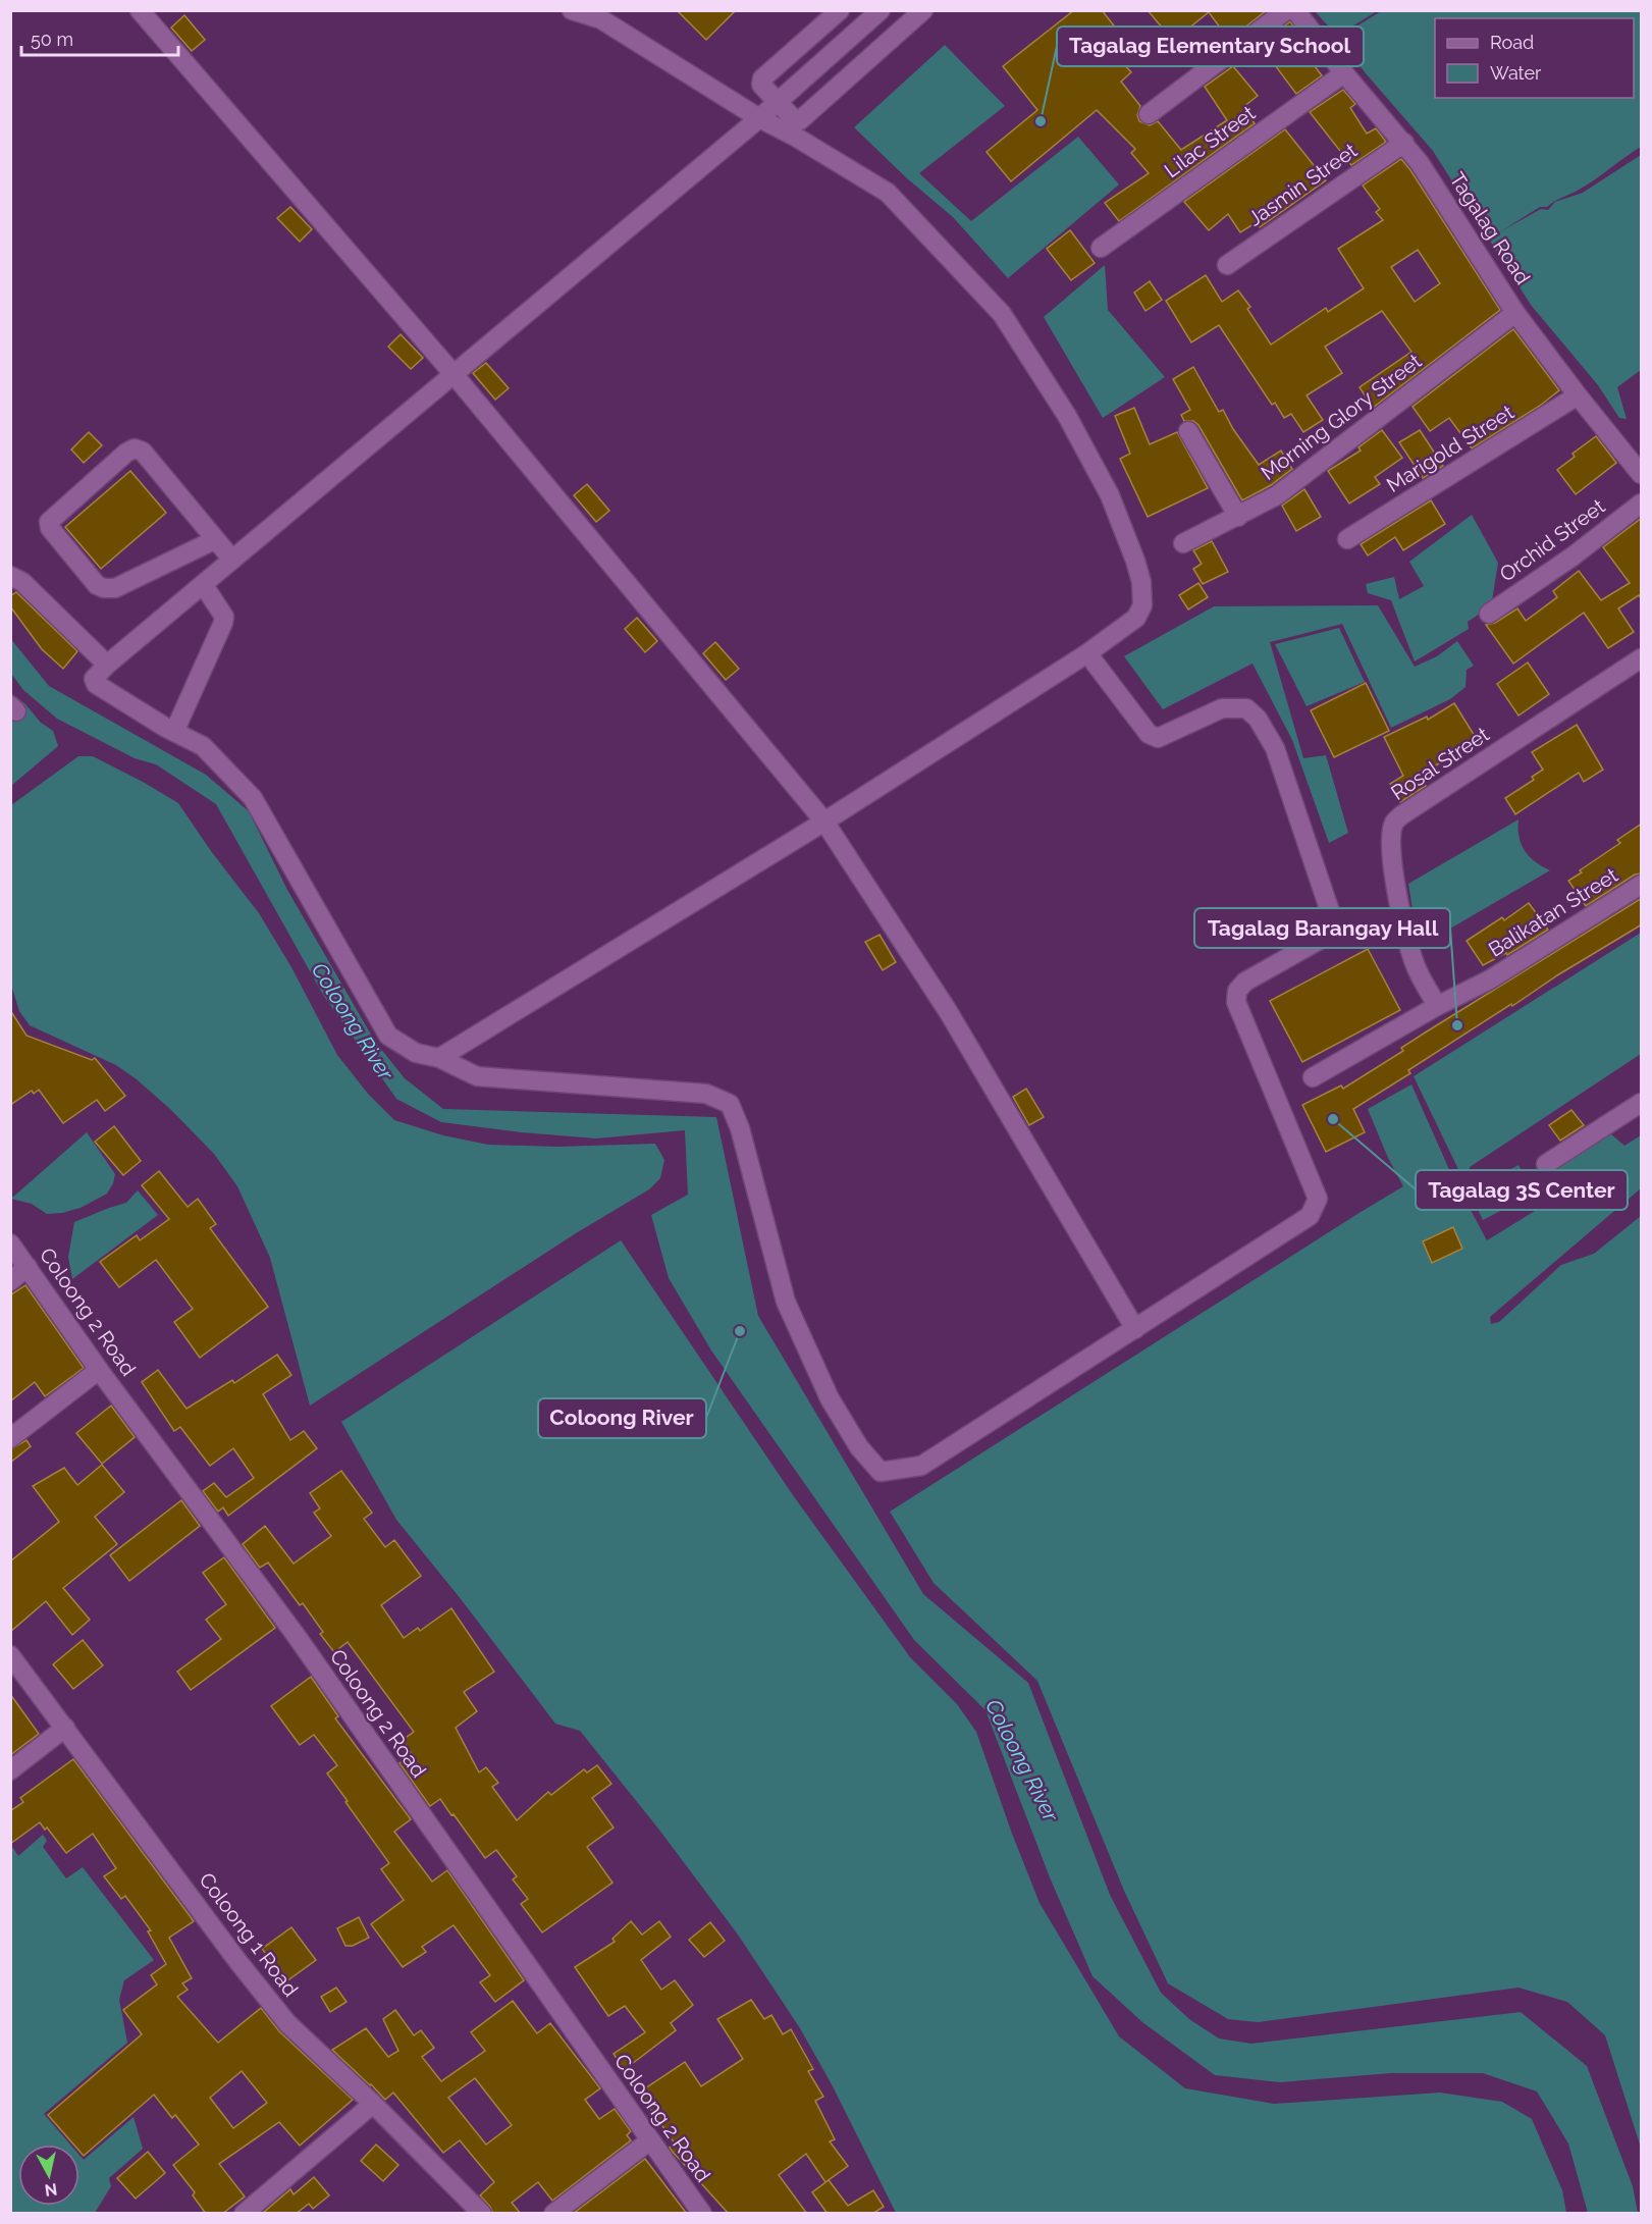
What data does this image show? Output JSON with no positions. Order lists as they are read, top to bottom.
{
  "streets": {
    "street": [
      "Lilac Street",
      "Jasmin Street",
      "Tagalag Road",
      "Morning Glory Street",
      "Marigold Street",
      "Orchid Street",
      "Rosal Street",
      "Balikatan Street",
      "Coloong 2 Road",
      "Coloong 1 Road"
    ]
  },
  "crossings": [
    ["Lilac Street", "Tagalag Road"],
    ["Jasmin Street", "Tagalag Road"],
    ["Tagalag Road", "Morning Glory Street"],
    ["Tagalag Road", "Marigold Street"],
    ["Rosal Street", "Balikatan Street"]
  ],
  "water": ["Coloong River"],
  "places": [
    "Tagalag Elementary School",
    "Tagalag Barangay Hall",
    "Tagalag 3S Center",
    "Coloong River"
  ],
  "legend": ["Road", "Water"],
  "scale_bar": "50 m",
  "north": "bottom"
}
